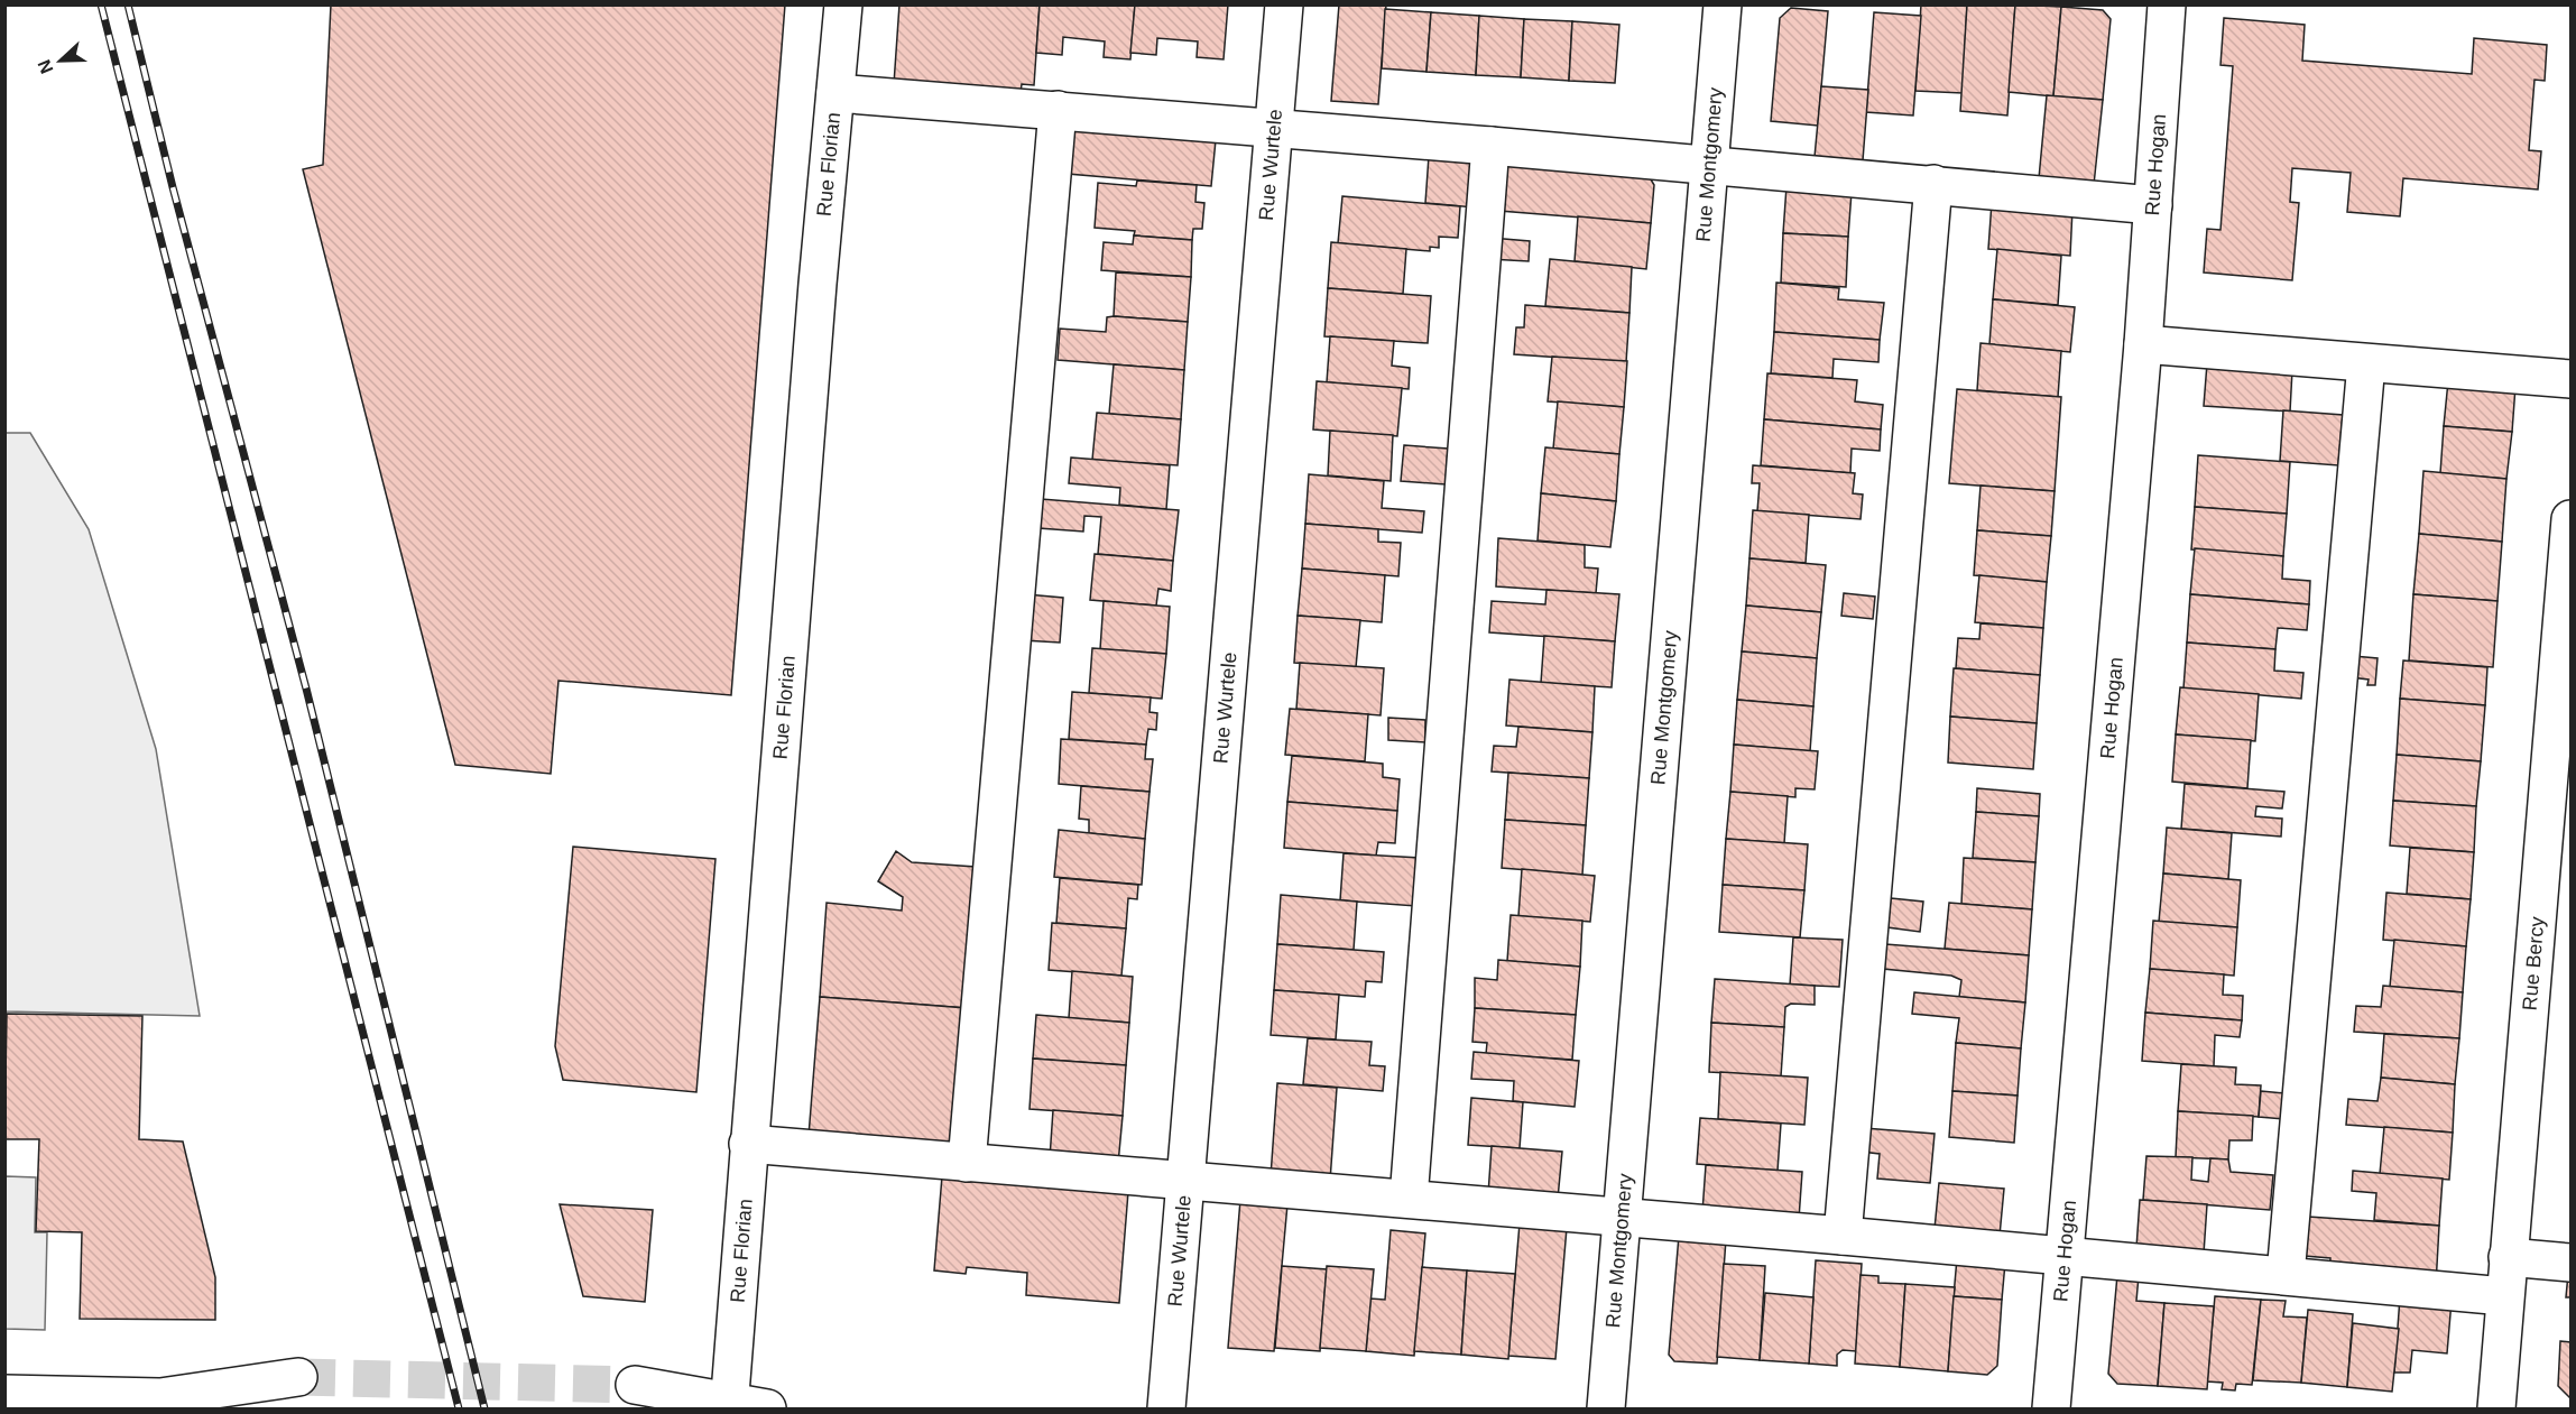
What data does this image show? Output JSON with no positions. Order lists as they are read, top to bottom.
{
  "streets": {
    "street": [
      "Rue Florian",
      "Rue Wurtele",
      "Rue Montgomery",
      "Rue Hogan",
      "Rue Bercy"
    ]
  },
  "north": "left"
}
